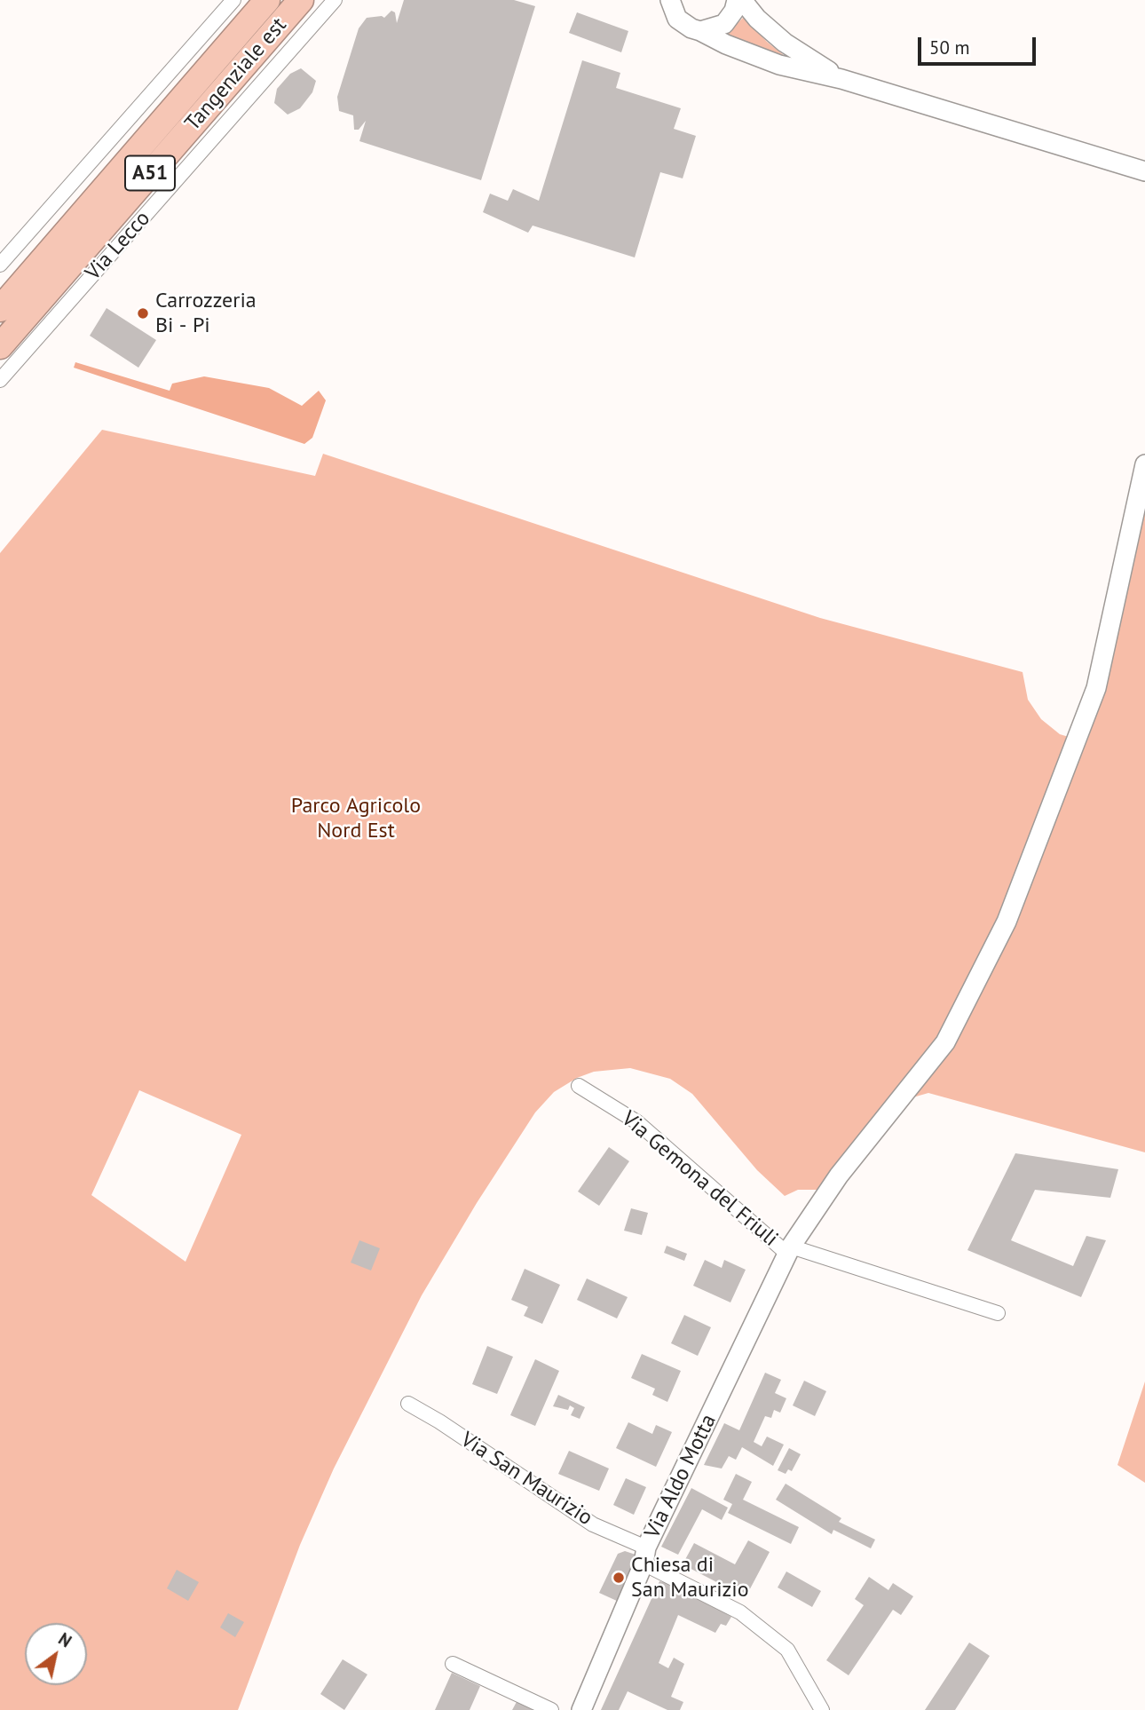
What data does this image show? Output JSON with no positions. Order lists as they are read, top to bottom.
{
  "streets": {
    "highway": ["Tangenziale est", "A51"],
    "street": [
      "Via Lecco",
      "Via Gemona del Friuli",
      "Via Aldo Motta",
      "Via San Maurizio"
    ]
  },
  "crossings": [
    ["Via Gemona del Friuli", "Via Aldo Motta"],
    ["Via Aldo Motta", "Via San Maurizio"]
  ],
  "parks": ["Parco Agricolo Nord Est"],
  "places": ["Carrozzeria Bi - Pi", "Chiesa di San Maurizio"],
  "scale_bar": "50 m",
  "north": "top right"
}
